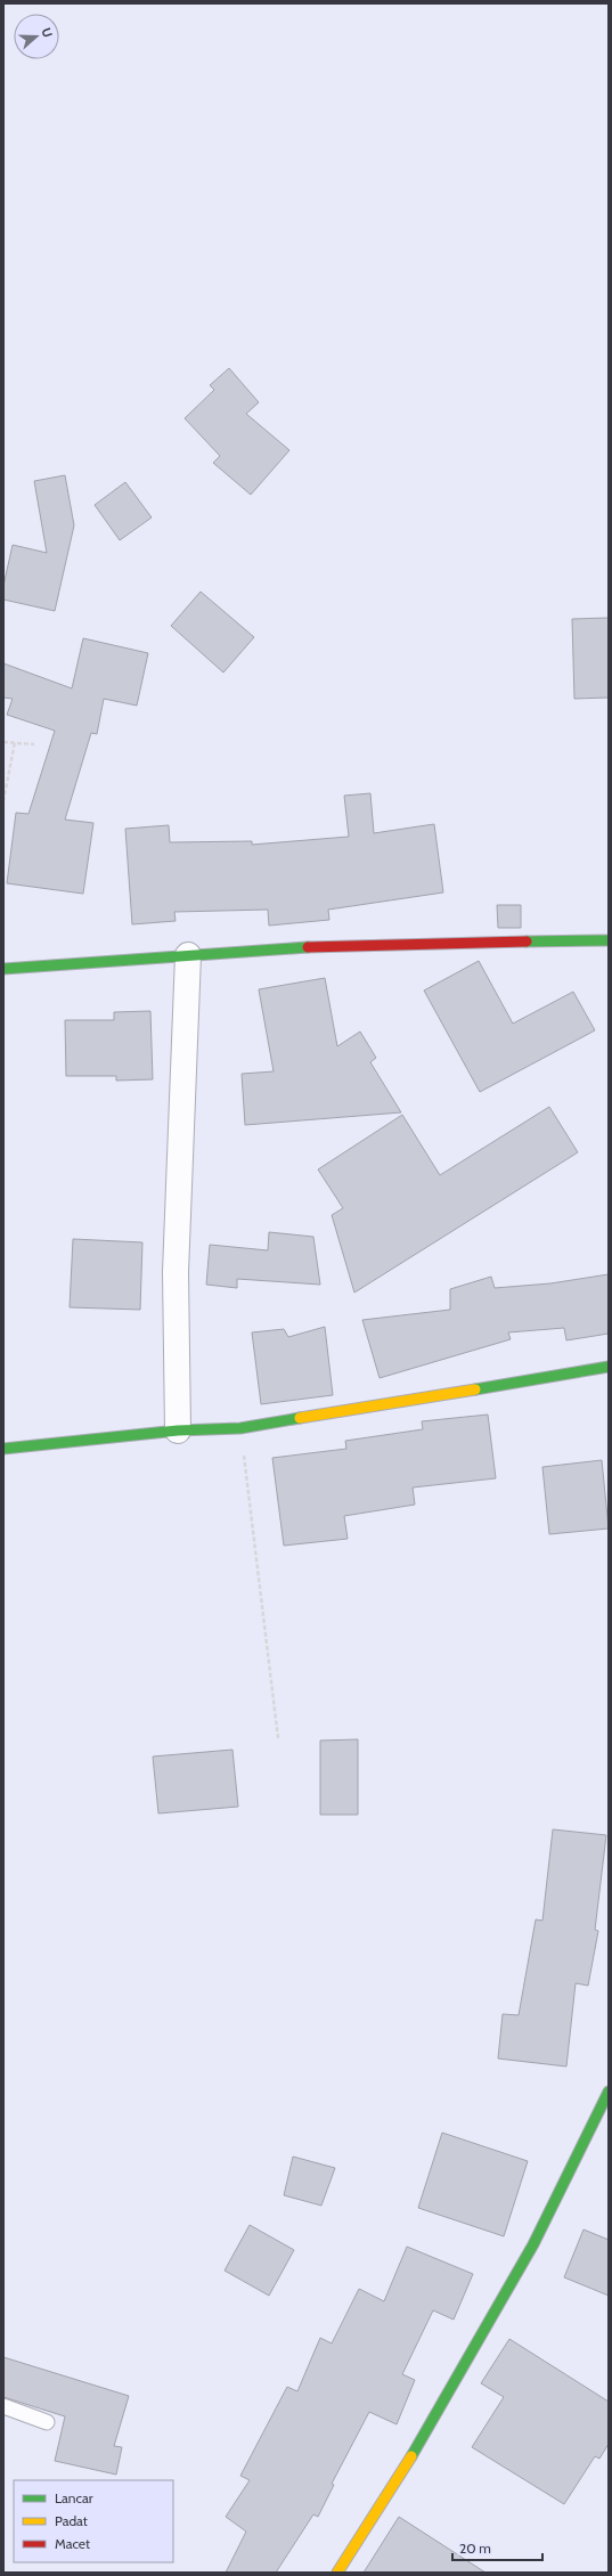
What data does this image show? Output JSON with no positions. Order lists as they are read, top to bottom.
{
  "legend": ["Lancar", "Padat", "Macet"],
  "scale_bar": "20 m",
  "north": "right"
}
